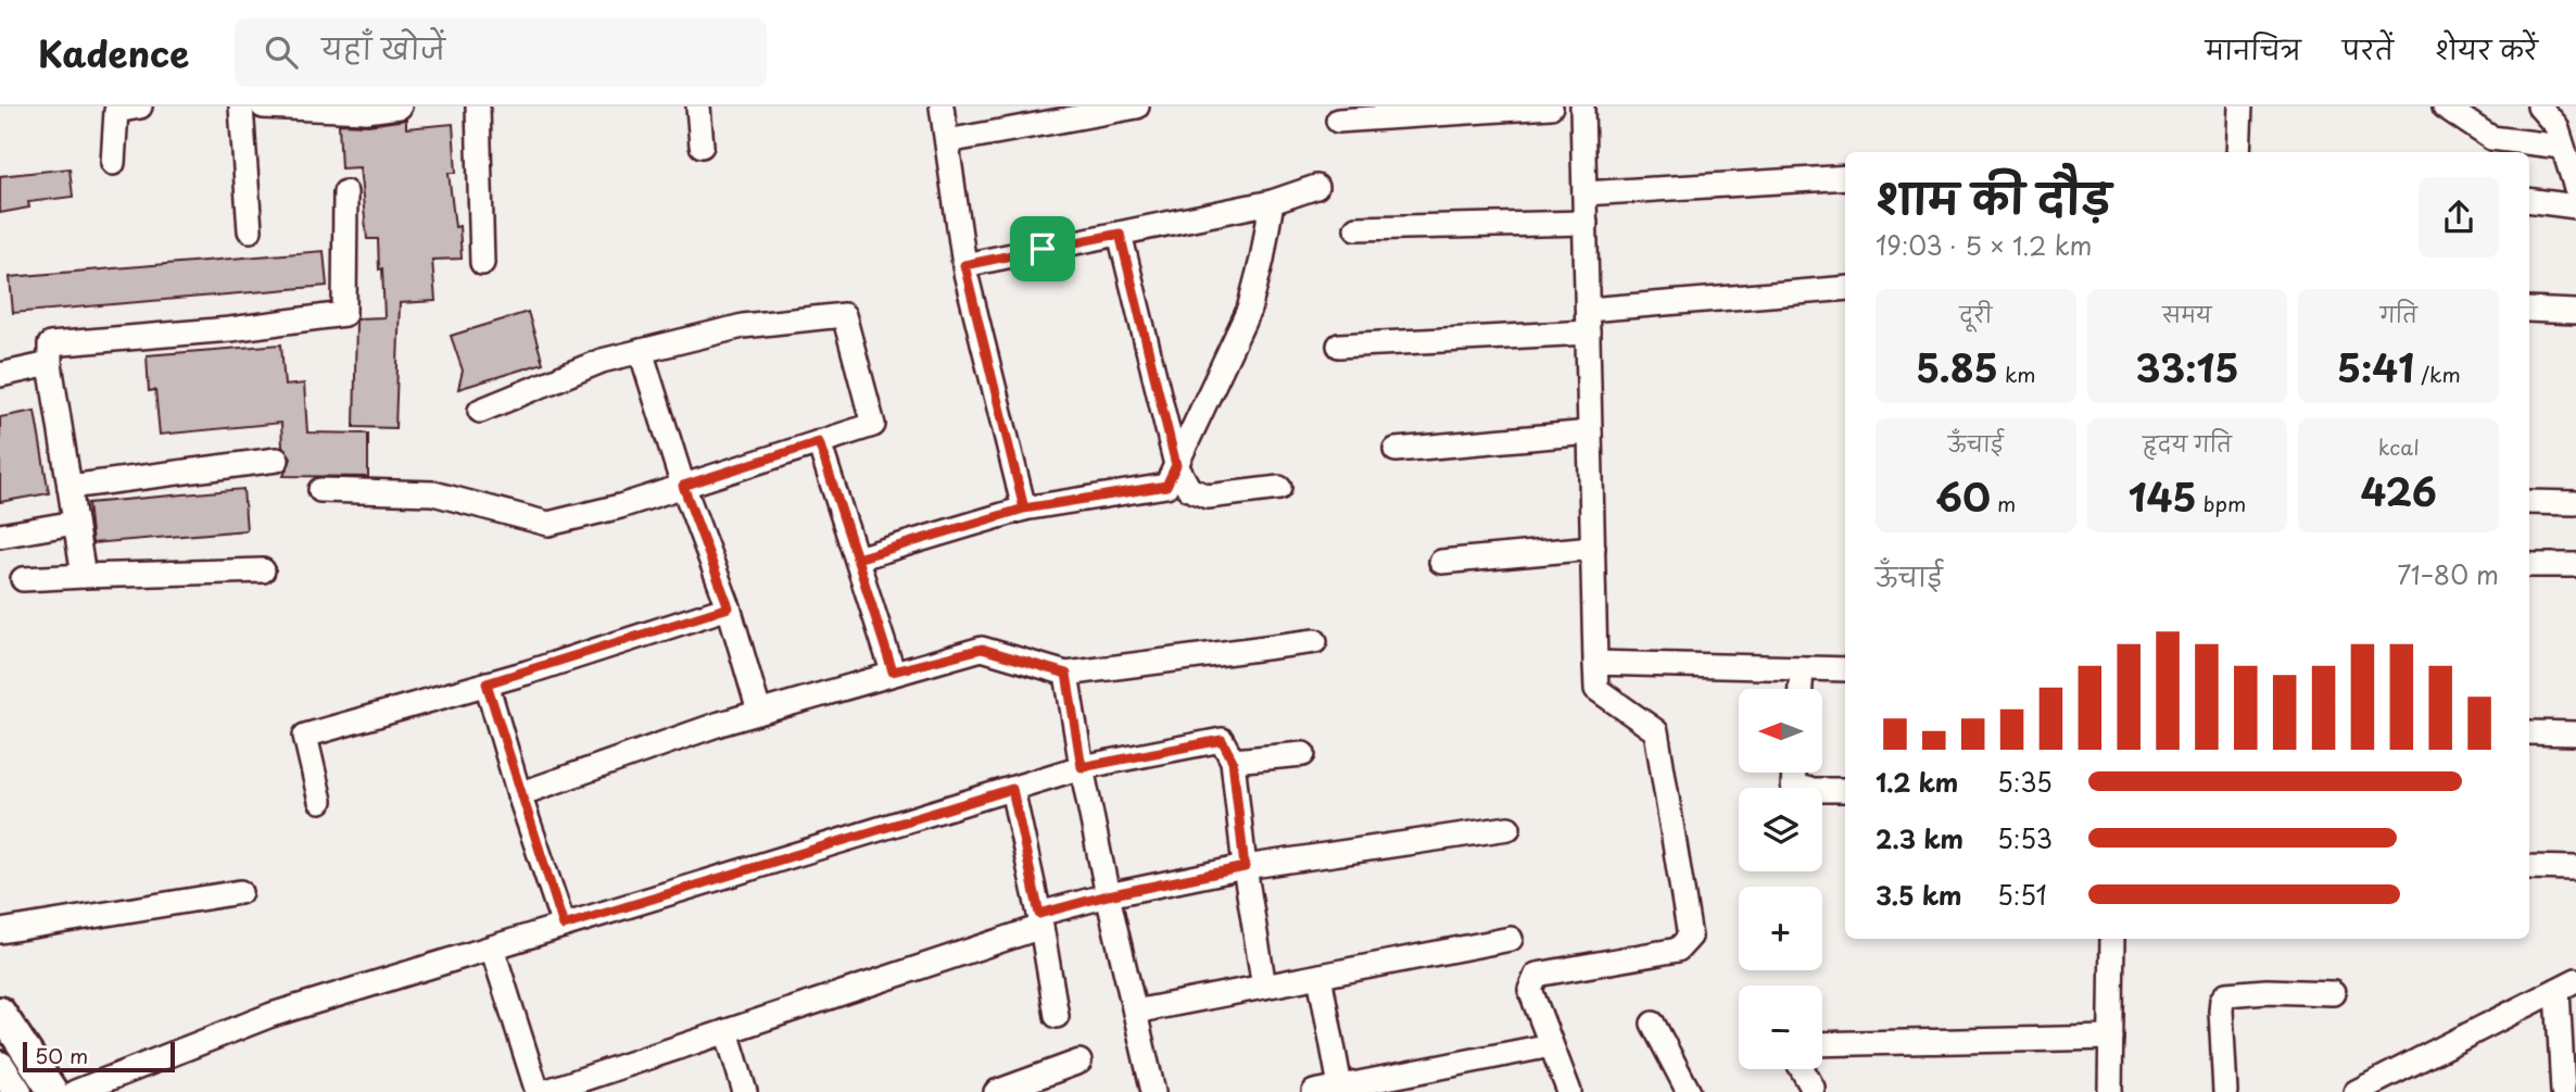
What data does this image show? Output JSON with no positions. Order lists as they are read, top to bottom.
{
  "scale_bar": "50 m",
  "north": "left",
  "page": {
    "header": "Kadence",
    "search": "यहाँ खोजें",
    "nav": ["मानचित्र", "परतें", "शेयर करें"],
    "heading": ["शाम की दौड़", "19:03 · 5 × 1.2 km"],
    "stats": [
      ["दूरी", "5.85 km"],
      ["समय", "33:15"],
      ["गति", "5:41 /km"],
      ["ऊँचाई", "60 m"],
      ["हृदय गति", "145 bpm"],
      ["kcal", "426"]
    ],
    "chart": ["ऊँचाई", "71–80 m"],
    "map_buttons": ["+", "−"],
    "list": [
      {
        "name": "1.2 km",
        "note": "5:35"
      },
      {
        "name": "2.3 km",
        "note": "5:53"
      },
      {
        "name": "3.5 km",
        "note": "5:51"
      }
    ],
    "scale": "50 m"
  }
}
